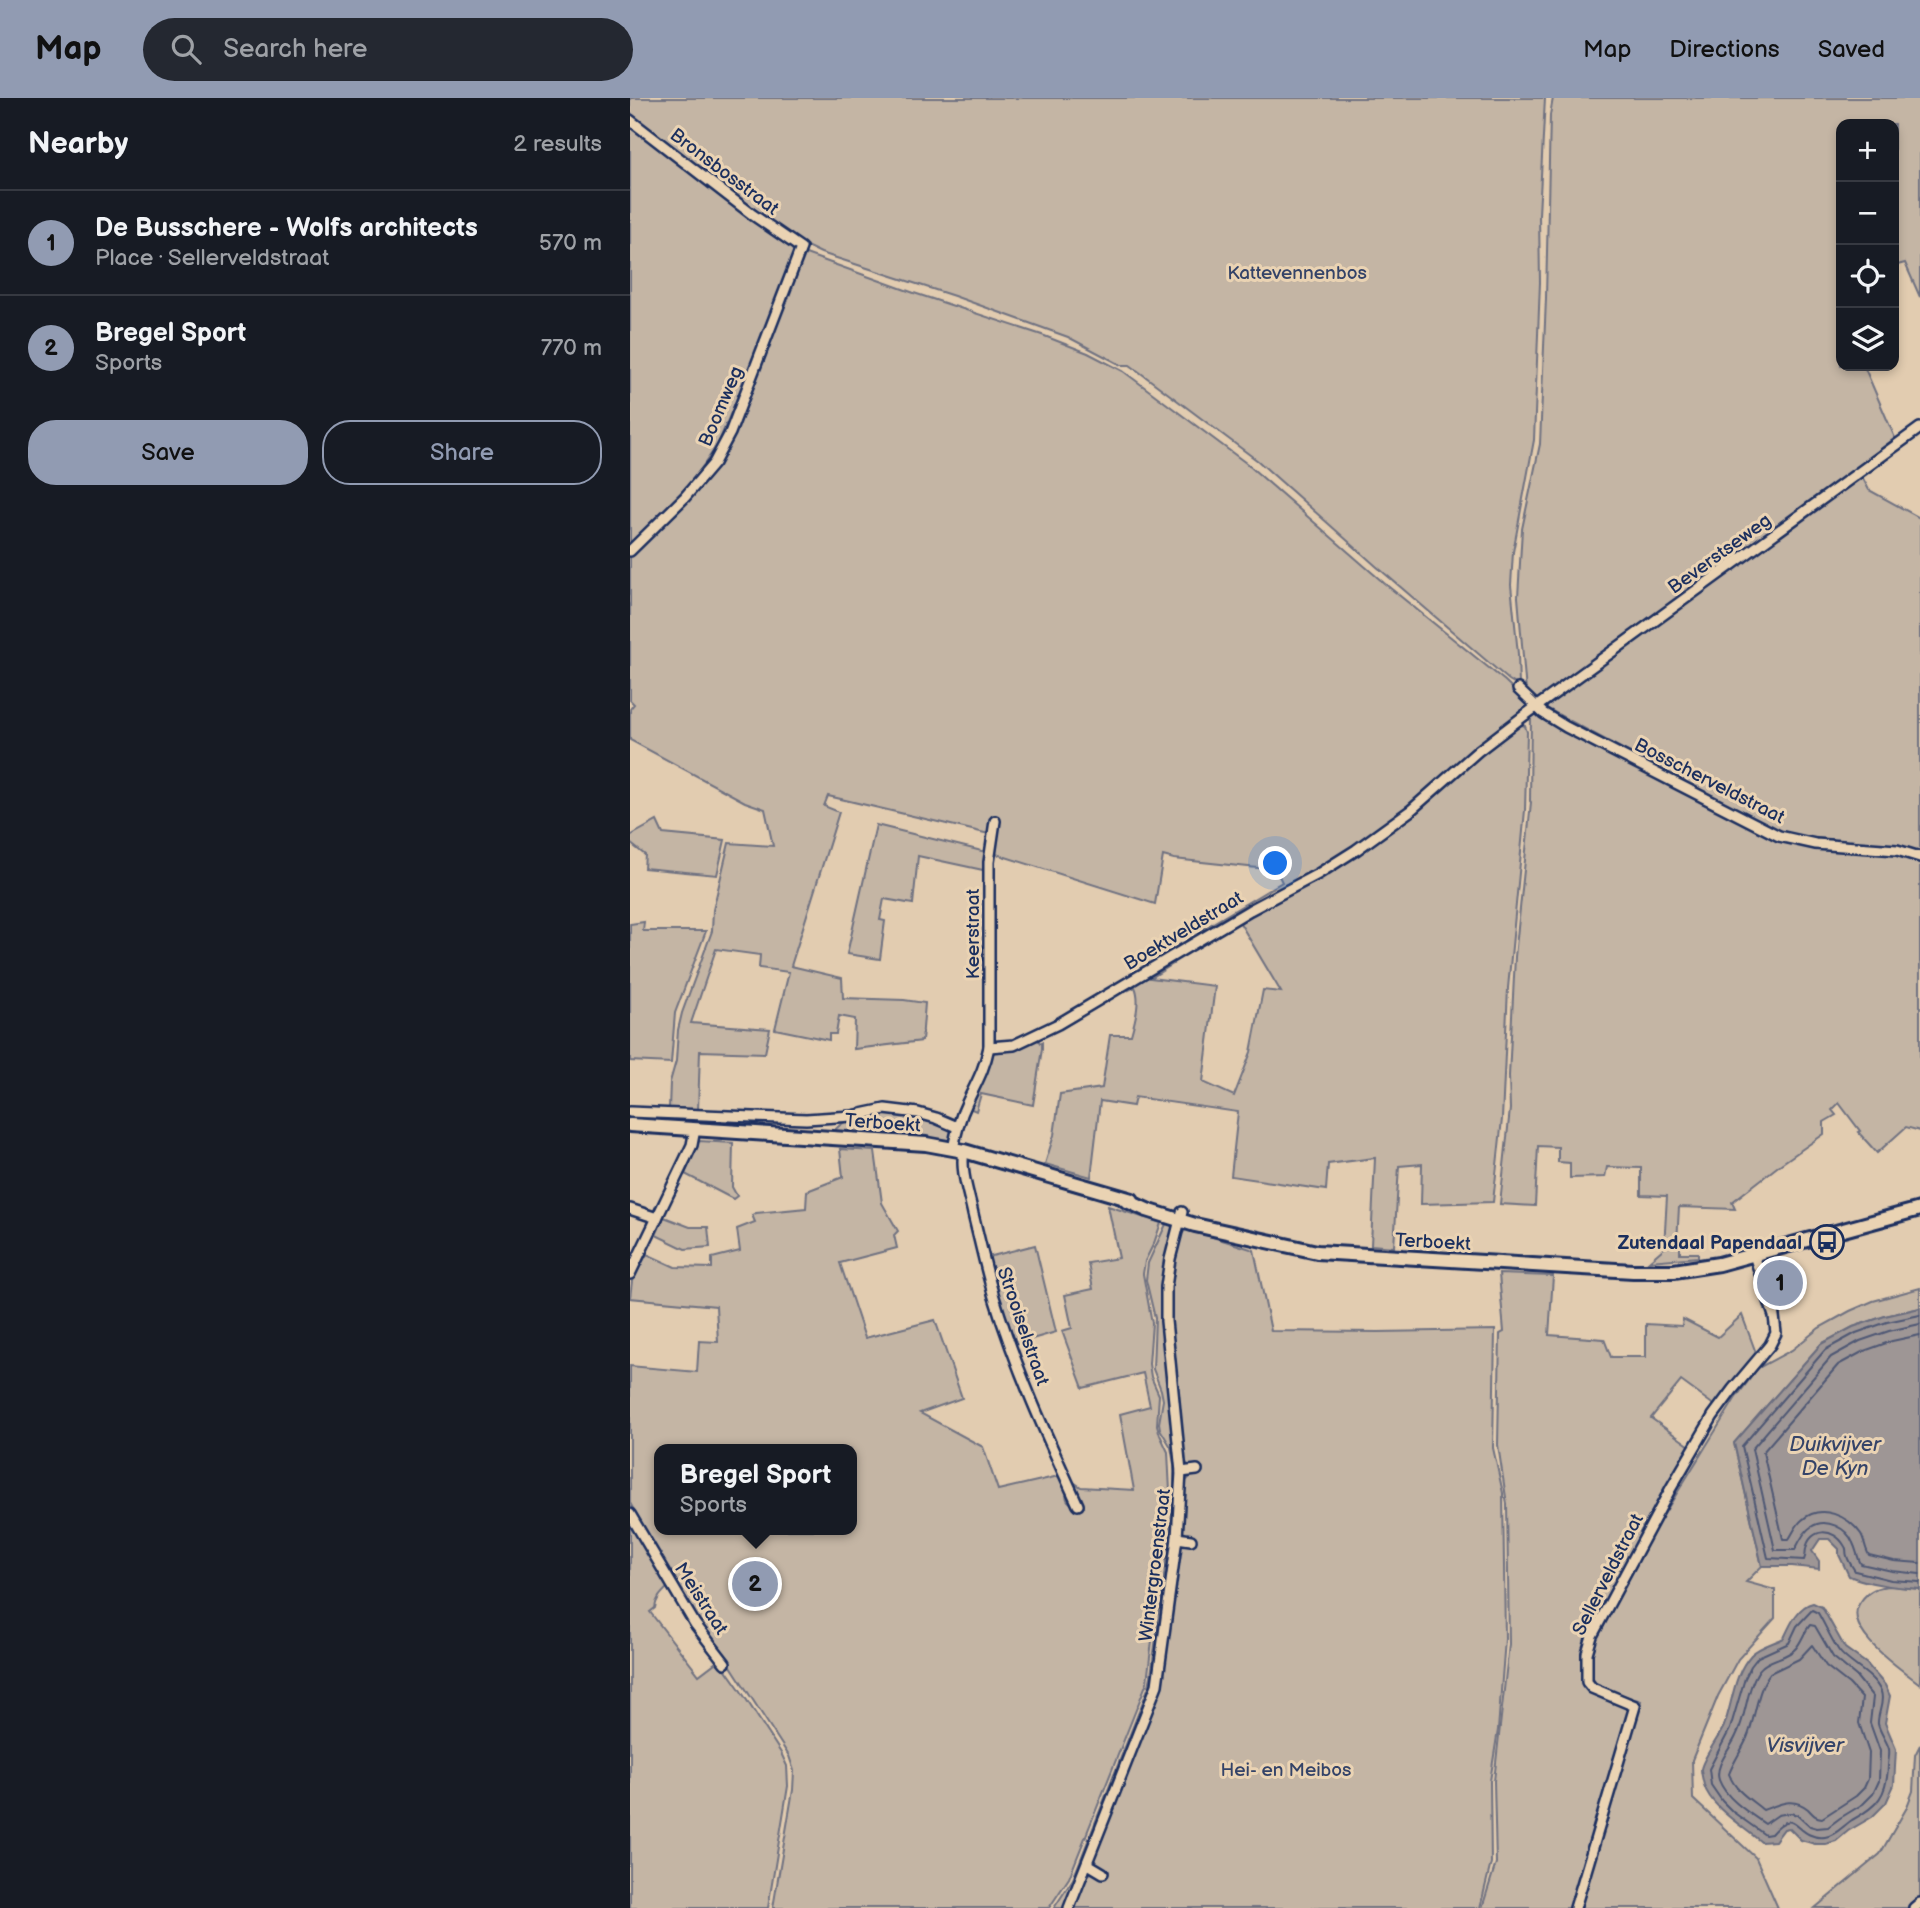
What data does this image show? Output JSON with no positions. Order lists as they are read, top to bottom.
{
  "streets": {
    "main road": ["Terboekt"],
    "street": [
      "Bronsbosstraat",
      "Boomweg",
      "Beverstseweg",
      "Bosscherveldstraat",
      "Boektveldstraat",
      "Keerstraat",
      "Strooiselstraat",
      "Wintergroenstraat",
      "Sellerveldstraat",
      "Meistraat"
    ]
  },
  "crossings": [
    ["Bronsbosstraat", "Boomweg"],
    ["Beverstseweg", "Bosscherveldstraat"],
    ["Beverstseweg", "Boektveldstraat"],
    ["Bosscherveldstraat", "Boektveldstraat"],
    ["Boektveldstraat", "Keerstraat"],
    ["Terboekt", "Strooiselstraat"],
    ["Terboekt", "Wintergroenstraat"],
    ["Terboekt", "Sellerveldstraat"]
  ],
  "water": ["Duikvijver De Kyn", "Visvijver"],
  "parks": ["Kattevennenbos", "Hei- en Meibos"],
  "places": {
    "bus stop": ["Zutendaal Papendaal"]
  },
  "page": {
    "header": "Map",
    "search": "Search here",
    "nav": ["Map", "Directions", "Saved"],
    "heading": ["Nearby", "2 results"],
    "map_buttons": ["+", "−"],
    "list": [
      {
        "mark": "1",
        "name": "De Busschere - Wolfs architects",
        "note": "Place · Sellerveldstraat",
        "value": "570 m"
      },
      {
        "mark": "2",
        "name": "Bregel Sport",
        "note": "Sports",
        "value": "770 m"
      }
    ],
    "buttons": ["Save", "Share"],
    "pins": ["1", "2"],
    "popup": ["Bregel Sport", "Sports"]
  }
}
